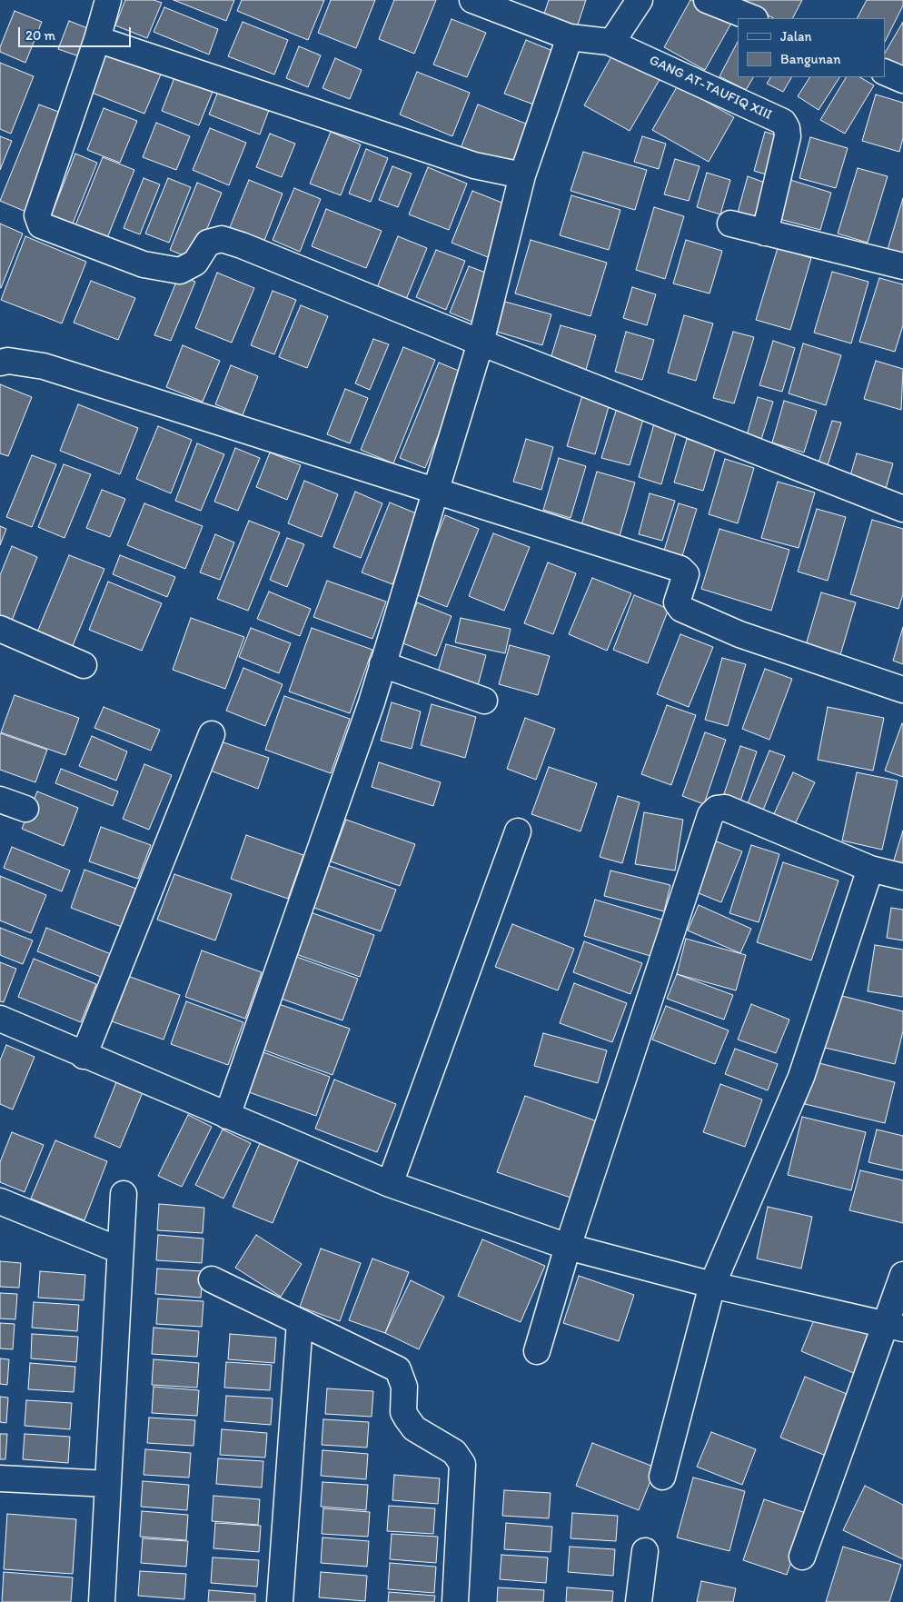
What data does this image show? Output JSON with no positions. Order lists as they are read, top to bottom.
{
  "streets": {
    "street": ["GANG AT-TAUFIQ XIII"]
  },
  "legend": ["Jalan", "Bangunan"],
  "scale_bar": "20 m"
}
